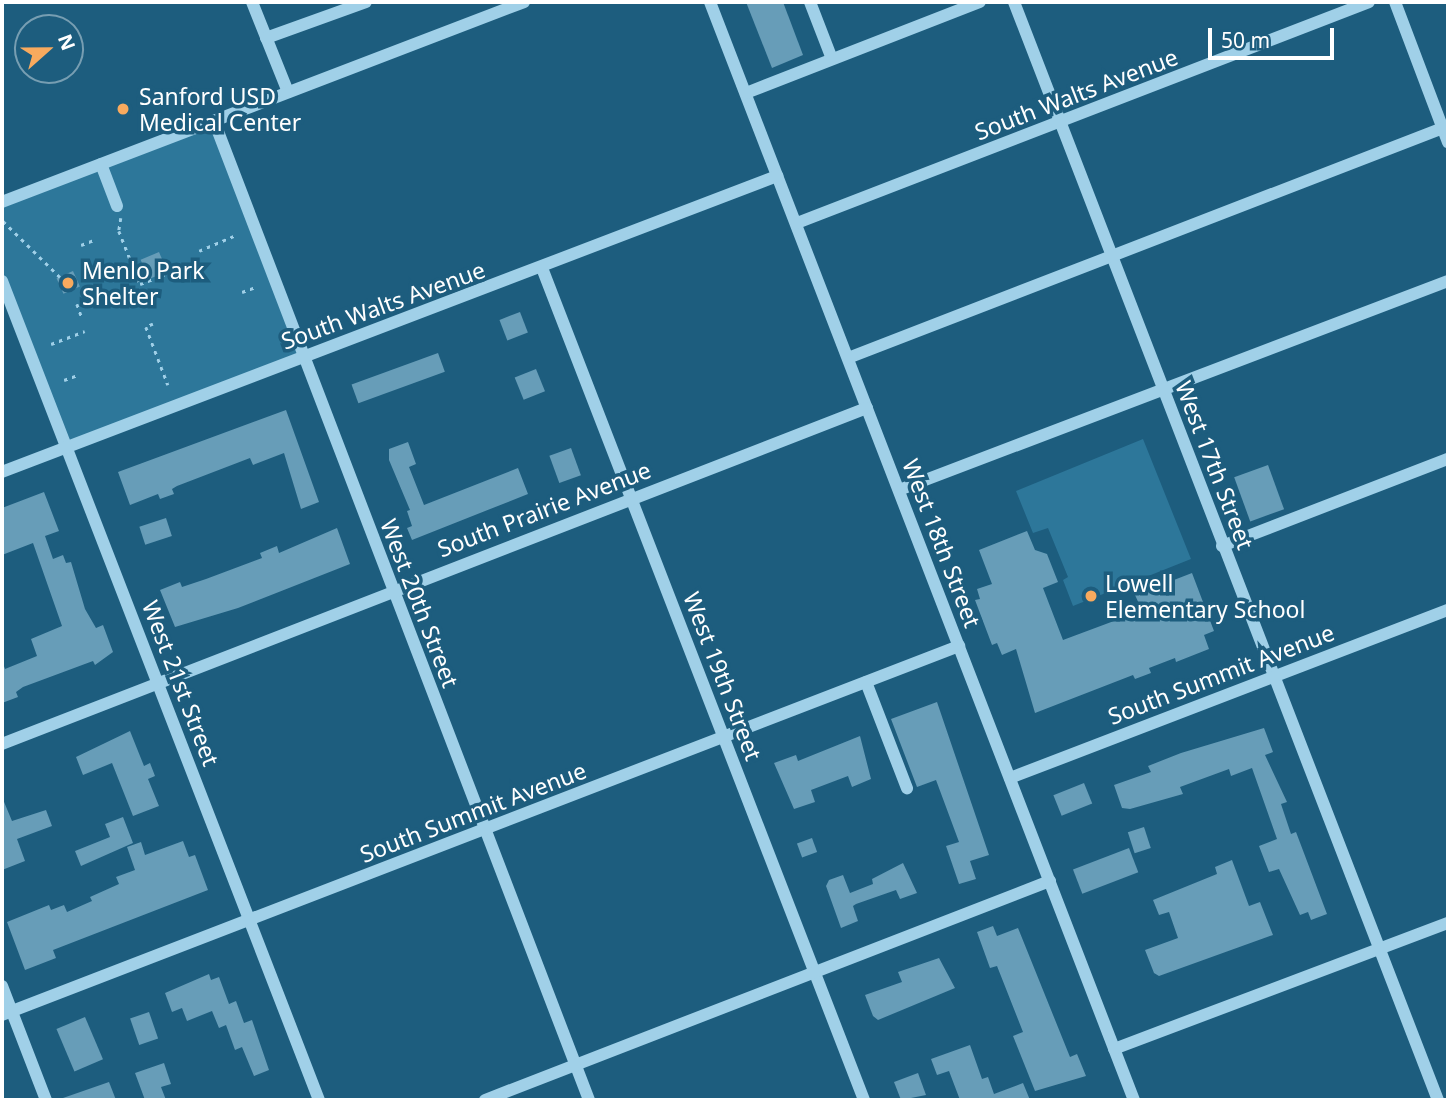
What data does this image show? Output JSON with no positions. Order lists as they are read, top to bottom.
{
  "streets": {
    "street": [
      "South Walts Avenue",
      "West 17th Street",
      "South Prairie Avenue",
      "West 18th Street",
      "West 20th Street",
      "South Summit Avenue",
      "West 19th Street",
      "West 21st Street"
    ]
  },
  "crossings": [
    ["South Walts Avenue", "West 17th Street"],
    ["South Walts Avenue", "West 18th Street"],
    ["South Walts Avenue", "West 20th Street"],
    ["South Walts Avenue", "West 19th Street"],
    ["South Walts Avenue", "West 21st Street"],
    ["West 17th Street", "South Summit Avenue"],
    ["South Prairie Avenue", "West 18th Street"],
    ["South Prairie Avenue", "West 20th Street"],
    ["South Prairie Avenue", "West 19th Street"],
    ["South Prairie Avenue", "West 21st Street"],
    ["West 18th Street", "South Summit Avenue"],
    ["West 20th Street", "South Summit Avenue"],
    ["South Summit Avenue", "West 19th Street"],
    ["South Summit Avenue", "West 21st Street"]
  ],
  "places": ["Sanford USD Medical Center", "Menlo Park Shelter", "Lowell Elementary School"],
  "scale_bar": "50 m",
  "north": "right"
}
